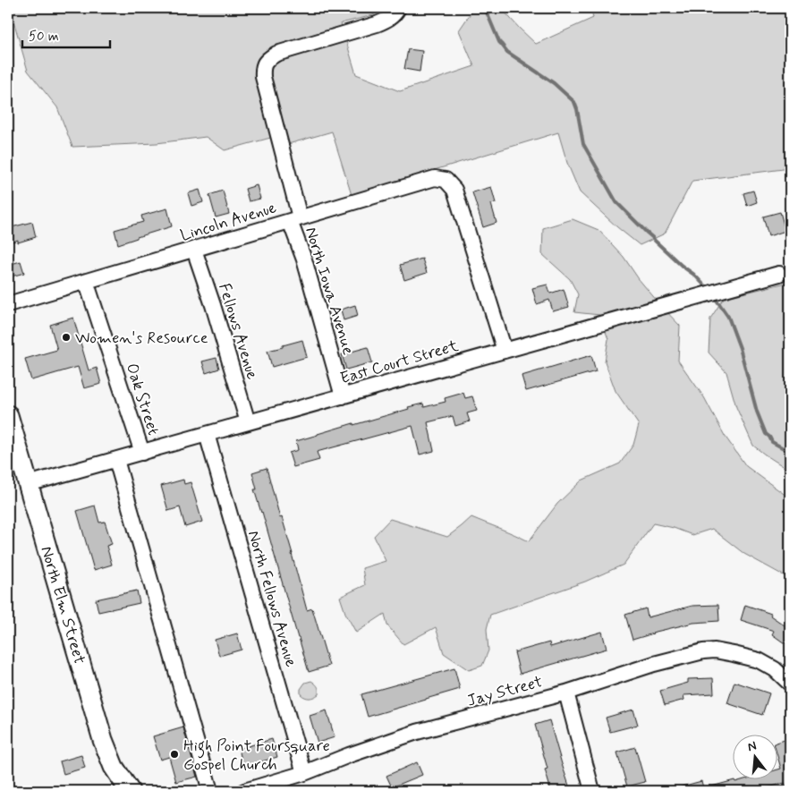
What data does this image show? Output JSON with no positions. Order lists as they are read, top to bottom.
{
  "streets": {
    "main road": ["North Elm Street"],
    "street": [
      "Lincoln Avenue",
      "North Iowa Avenue",
      "Fellows Avenue",
      "East Court Street",
      "Oak Street",
      "North Fellows Avenue",
      "Jay Street"
    ]
  },
  "crossings": [
    ["Lincoln Avenue", "North Iowa Avenue"],
    ["Lincoln Avenue", "Fellows Avenue"],
    ["Lincoln Avenue", "East Court Street"],
    ["Lincoln Avenue", "Oak Street"],
    ["North Iowa Avenue", "East Court Street"],
    ["Fellows Avenue", "East Court Street"],
    ["East Court Street", "Oak Street"],
    ["East Court Street", "North Fellows Avenue"],
    ["East Court Street", "North Elm Street"],
    ["North Fellows Avenue", "Jay Street"]
  ],
  "places": ["Women's Resource", "High Point Foursquare Gospel Church"],
  "scale_bar": "50 m",
  "north": "top"
}
